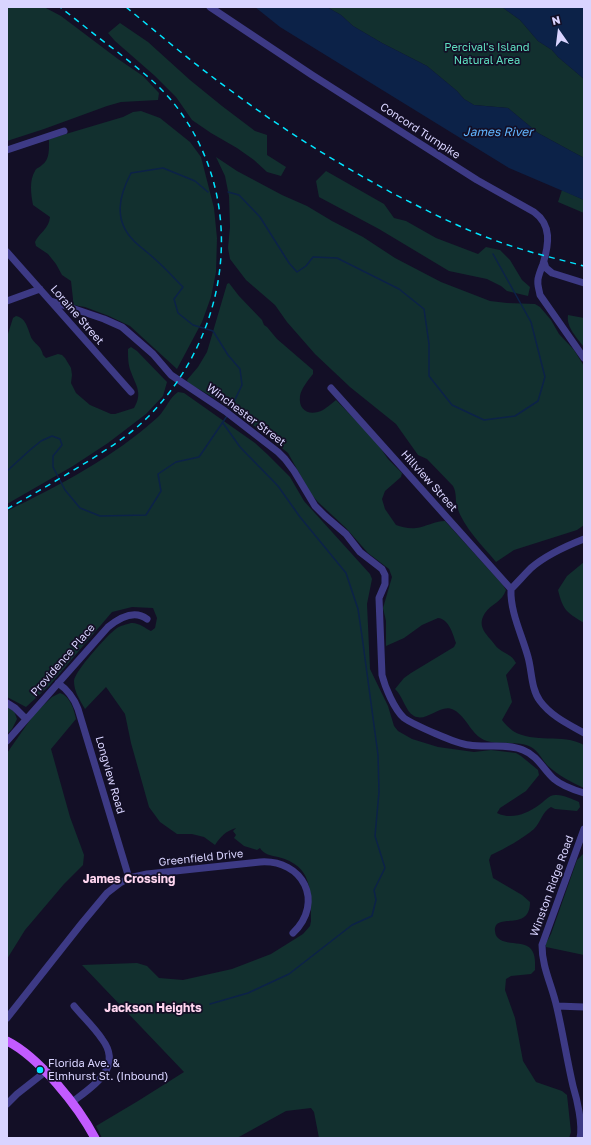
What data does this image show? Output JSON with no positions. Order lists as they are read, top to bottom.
{
  "streets": {
    "street": [
      "Concord Turnpike",
      "Loraine Street",
      "Winchester Street",
      "Hillview Street",
      "Providence Place",
      "Longview Road",
      "Greenfield Drive",
      "Winston Ridge Road"
    ]
  },
  "crossings": [
    ["Loraine Street", "Winchester Street"],
    ["Providence Place", "Longview Road"],
    ["Longview Road", "Greenfield Drive"]
  ],
  "districts": ["James Crossing", "Jackson Heights"],
  "water": ["James River"],
  "parks": ["Percival's Island Natural Area"],
  "places": ["Florida Ave. & Elmhurst St. (Inbound)"],
  "north": "top"
}
